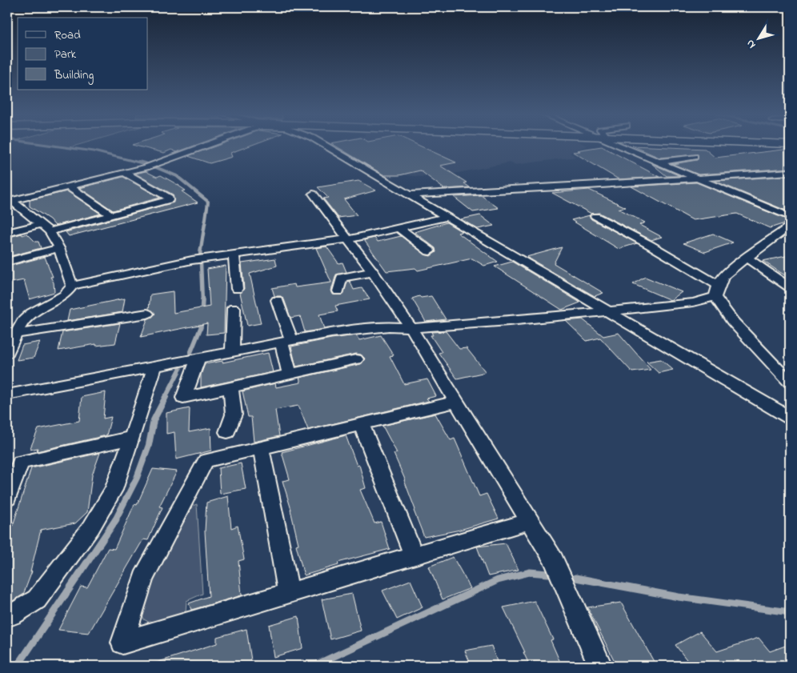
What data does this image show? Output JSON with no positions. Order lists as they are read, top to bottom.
{
  "legend": ["Road", "Park", "Building"],
  "north": "bottom left"
}
